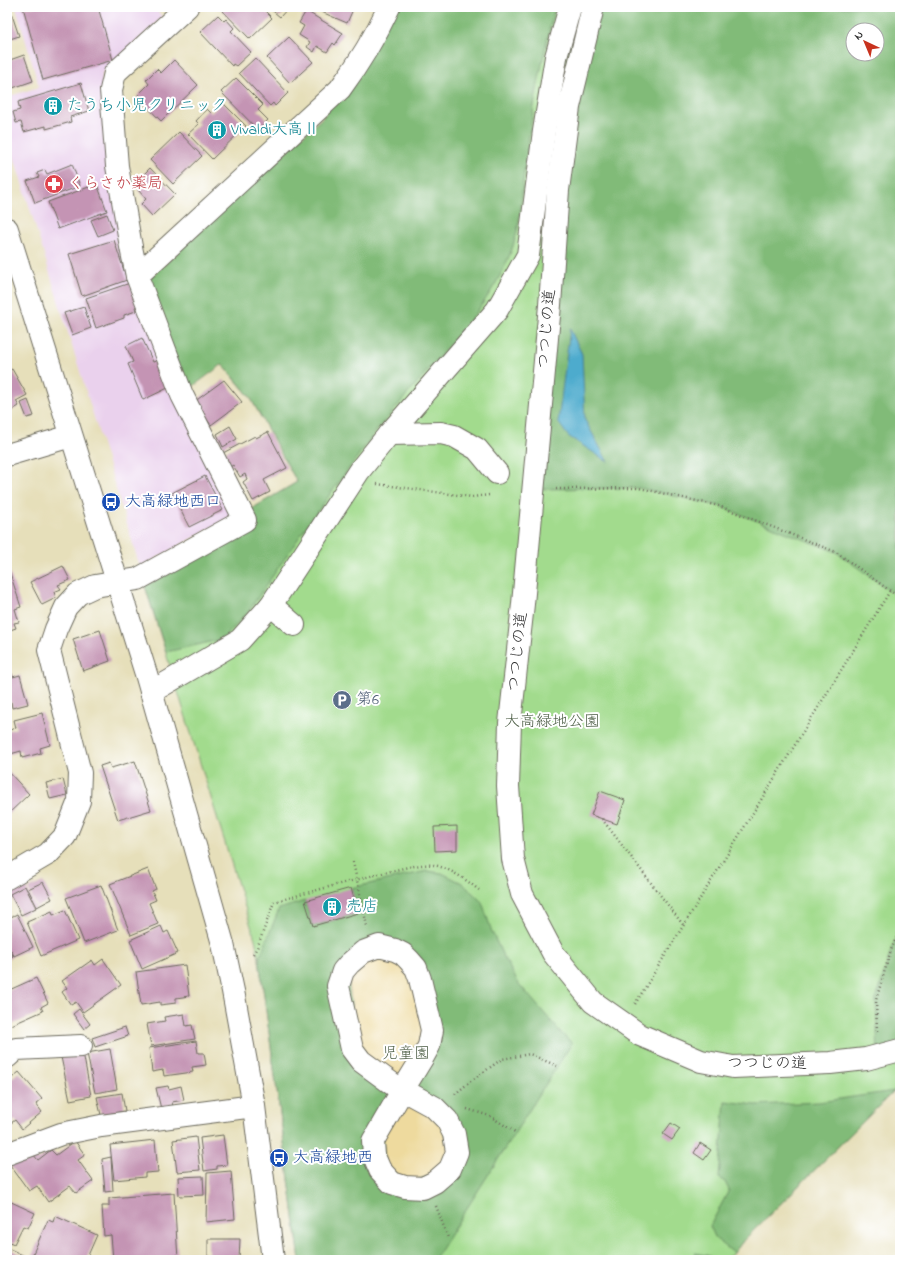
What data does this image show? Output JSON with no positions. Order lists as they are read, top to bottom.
{
  "streets": {
    "street": ["つつじの道"]
  },
  "parks": ["大高緑地公園", "児童園"],
  "places": {
    "building": ["たうち小児クリニック", "Vivaldi大高Ⅱ", "売店"],
    "pharmacy": ["くらさか薬局"],
    "bus stop": ["大高緑地西口", "大高緑地西"],
    "parking": ["第6"]
  },
  "north": "top left"
}
